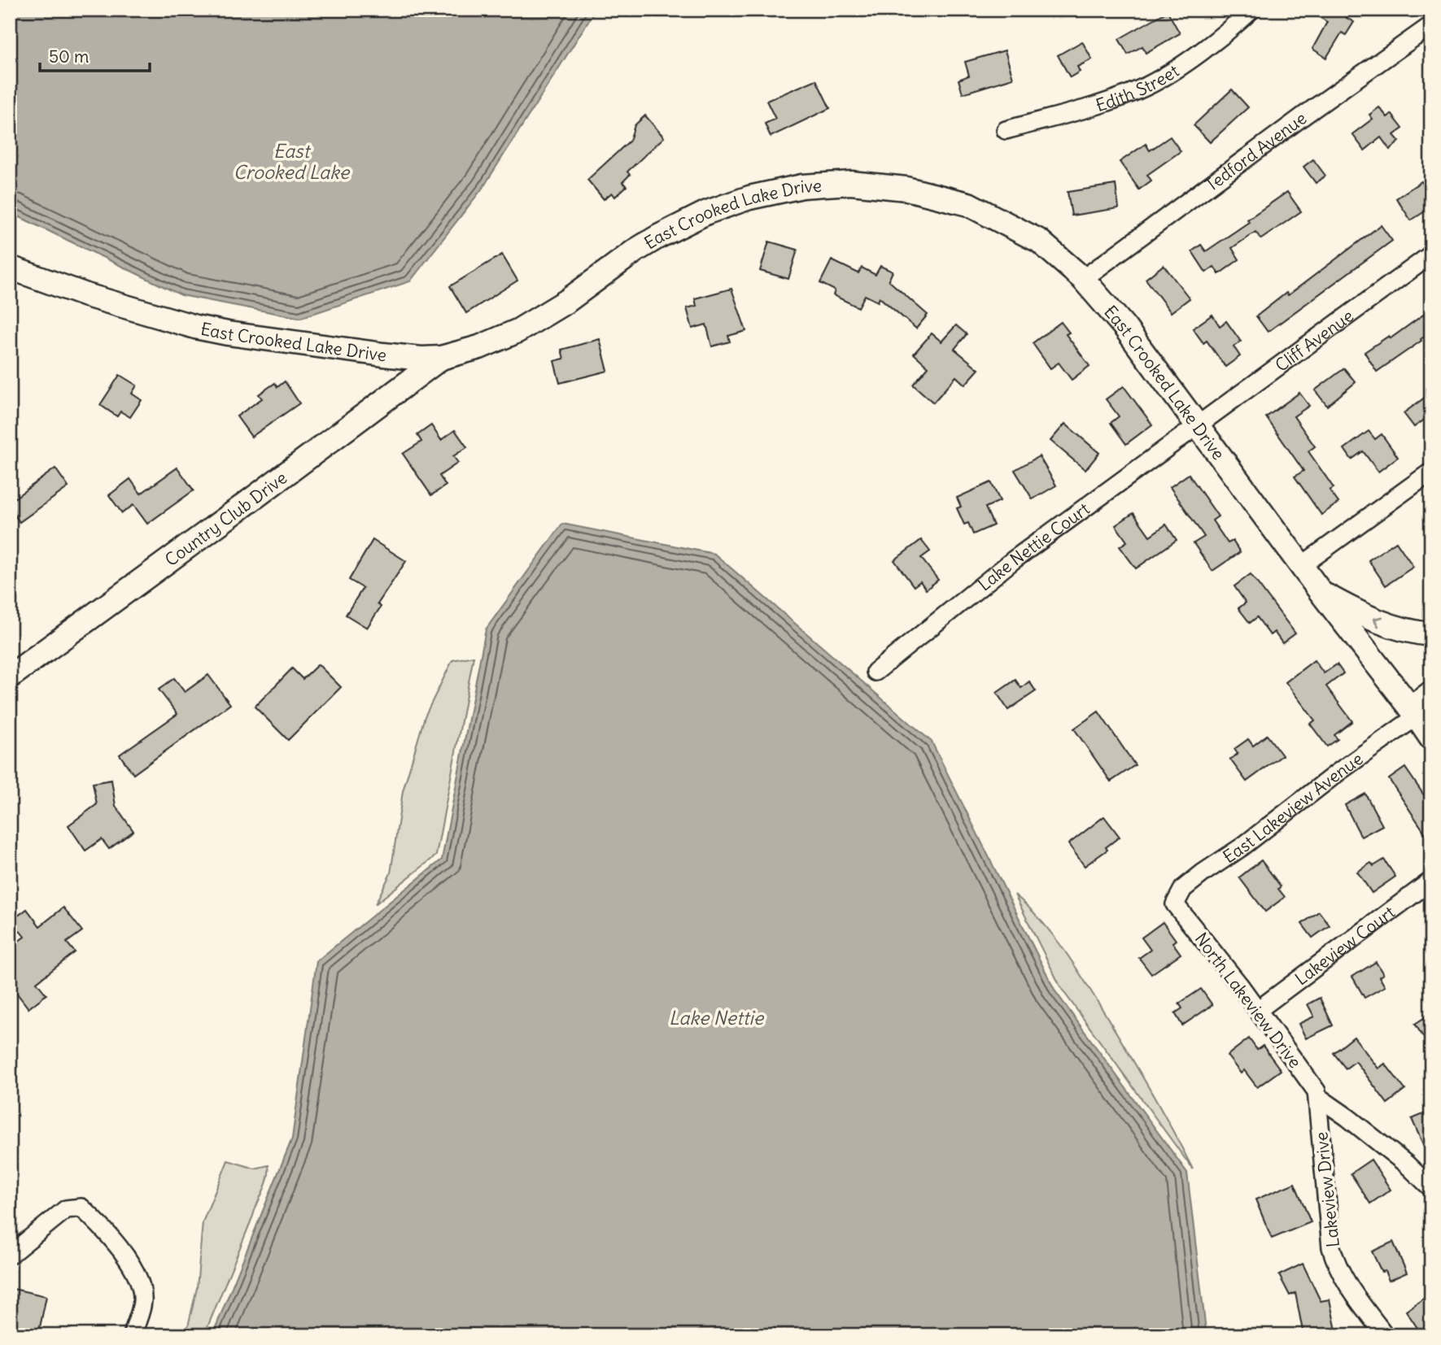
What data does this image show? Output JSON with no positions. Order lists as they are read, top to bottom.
{
  "streets": {
    "street": [
      "Edith Street",
      "Tedford Avenue",
      "East Crooked Lake Drive",
      "Cliff Avenue",
      "Country Club Drive",
      "Lake Nettie Court",
      "East Lakeview Avenue",
      "Lakeview Court",
      "North Lakeview Drive",
      "Lakeview Drive"
    ]
  },
  "crossings": [
    ["Tedford Avenue", "East Crooked Lake Drive"],
    ["East Crooked Lake Drive", "Cliff Avenue"],
    ["East Crooked Lake Drive", "Country Club Drive"],
    ["East Crooked Lake Drive", "Lake Nettie Court"],
    ["East Crooked Lake Drive", "East Lakeview Avenue"],
    ["Cliff Avenue", "Lake Nettie Court"],
    ["East Lakeview Avenue", "North Lakeview Drive"],
    ["Lakeview Court", "North Lakeview Drive"],
    ["North Lakeview Drive", "Lakeview Drive"]
  ],
  "water": ["East Crooked Lake", "Lake Nettie"],
  "scale_bar": "50 m"
}
